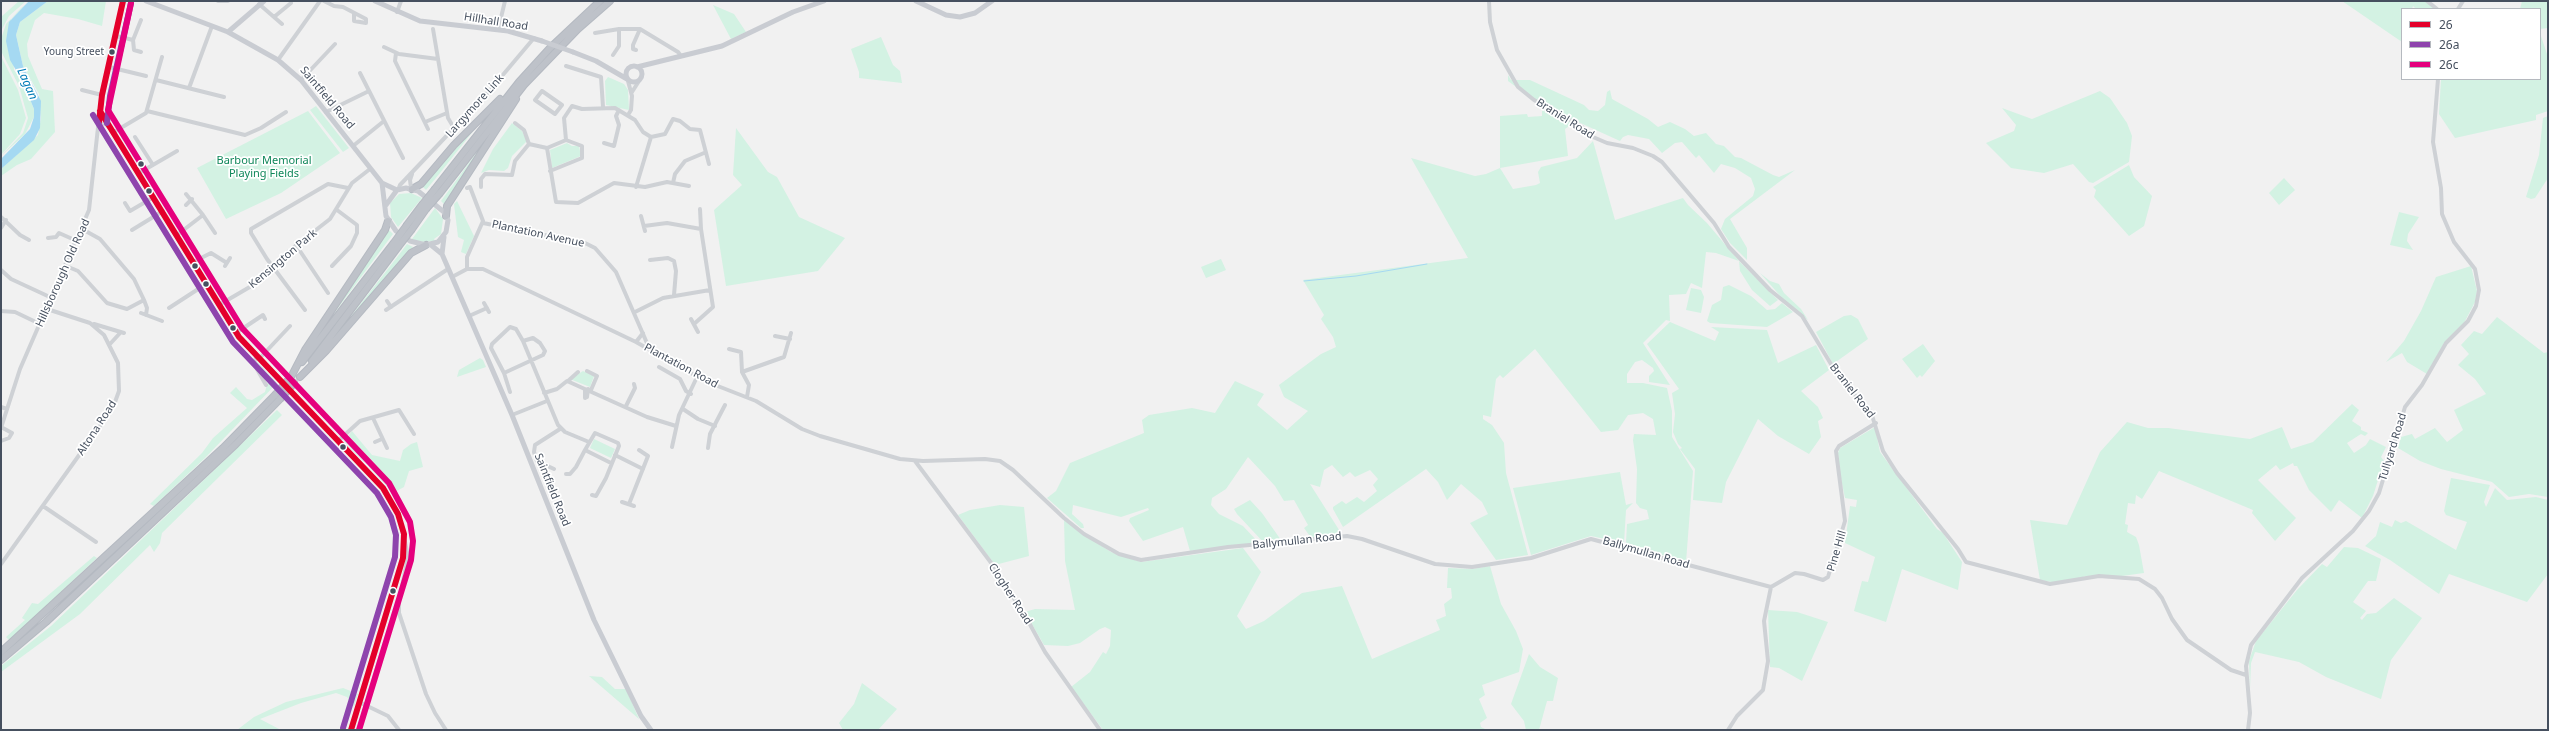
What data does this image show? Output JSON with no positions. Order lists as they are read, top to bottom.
{
  "streets": {
    "main road": ["Hillhall Road", "Saintfield Road"],
    "street": [
      "Largymore Link",
      "Braniel Road",
      "Plantation Avenue",
      "Kensington Park",
      "Hillsborough Old Road",
      "Plantation Road",
      "Altona Road",
      "Tullyard Road",
      "Ballymullan Road",
      "Pine Hill",
      "Clogher Road"
    ]
  },
  "crossings": [
    ["Hillhall Road", "Largymore Link"],
    ["Saintfield Road", "Largymore Link"],
    ["Saintfield Road", "Kensington Park"],
    ["Braniel Road", "Tullyard Road"],
    ["Braniel Road", "Pine Hill"],
    ["Plantation Avenue", "Plantation Road"],
    ["Hillsborough Old Road", "Altona Road"],
    ["Plantation Road", "Ballymullan Road"],
    ["Plantation Road", "Clogher Road"],
    ["Ballymullan Road", "Pine Hill"],
    ["Ballymullan Road", "Clogher Road"]
  ],
  "water": ["Lagan"],
  "parks": ["Barbour Memorial Playing Fields"],
  "places": ["Young Street"],
  "lines": ["transit line 26", "transit line 26a", "transit line 26c"],
  "legend": ["26", "26a", "26c"]
}
